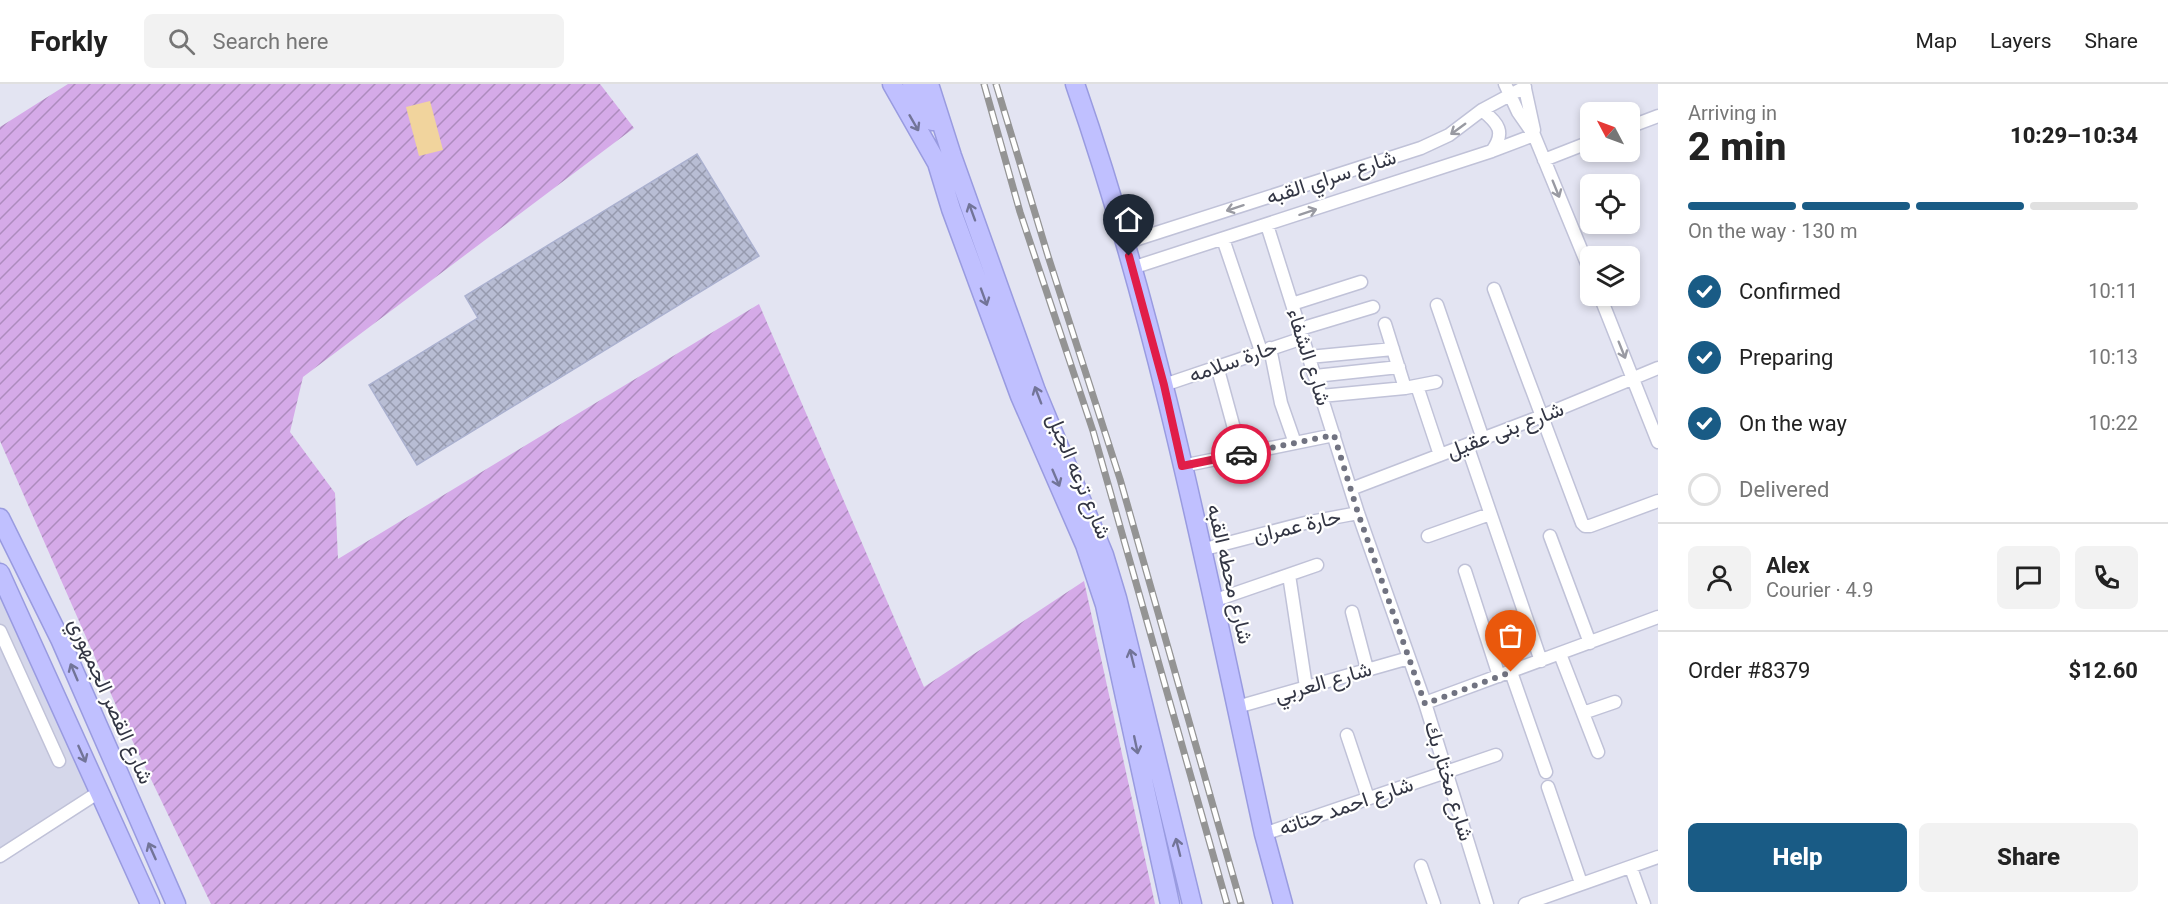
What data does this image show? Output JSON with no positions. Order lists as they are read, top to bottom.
{
  "streets": {
    "main road": ["شارع ترعه الجبل", "شارع محطه القبه", "شارع القصر الجمهوري"],
    "street": [
      "شارع سراي القبه",
      "شارع الشفاء",
      "حارة سلامه",
      "شارع بنى عقيل",
      "حارة عمران",
      "شارع العربي",
      "شارع مختار بك",
      "شارع احمد حتاته"
    ]
  },
  "crossings": [
    ["شارع سراي القبه", "شارع الشفاء"],
    ["شارع سراي القبه", "شارع محطه القبه"],
    ["شارع الشفاء", "حارة سلامه"],
    ["شارع الشفاء", "شارع بنى عقيل"],
    ["شارع الشفاء", "شارع مختار بك"],
    ["حارة سلامه", "شارع محطه القبه"],
    ["شارع بنى عقيل", "شارع مختار بك"],
    ["حارة عمران", "شارع محطه القبه"],
    ["حارة عمران", "شارع مختار بك"],
    ["شارع محطه القبه", "شارع العربي"],
    ["شارع محطه القبه", "شارع احمد حتاته"],
    ["شارع العربي", "شارع مختار بك"],
    ["شارع مختار بك", "شارع احمد حتاته"]
  ],
  "north": "top left",
  "page": {
    "header": "Forkly",
    "search": "Search here",
    "nav": ["Map", "Layers", "Share"],
    "heading": ["2 min", "Arriving in", "10:29–10:34"],
    "panel": [
      "Alex",
      "Courier · 4.9",
      "Order #8379",
      "$12.60"
    ],
    "bar": "On the way · 130 m",
    "list": [
      ["Confirmed", "10:11"],
      ["Preparing", "10:13"],
      ["On the way", "10:22"],
      "Delivered"
    ],
    "buttons": ["Help", "Share"]
  }
}
